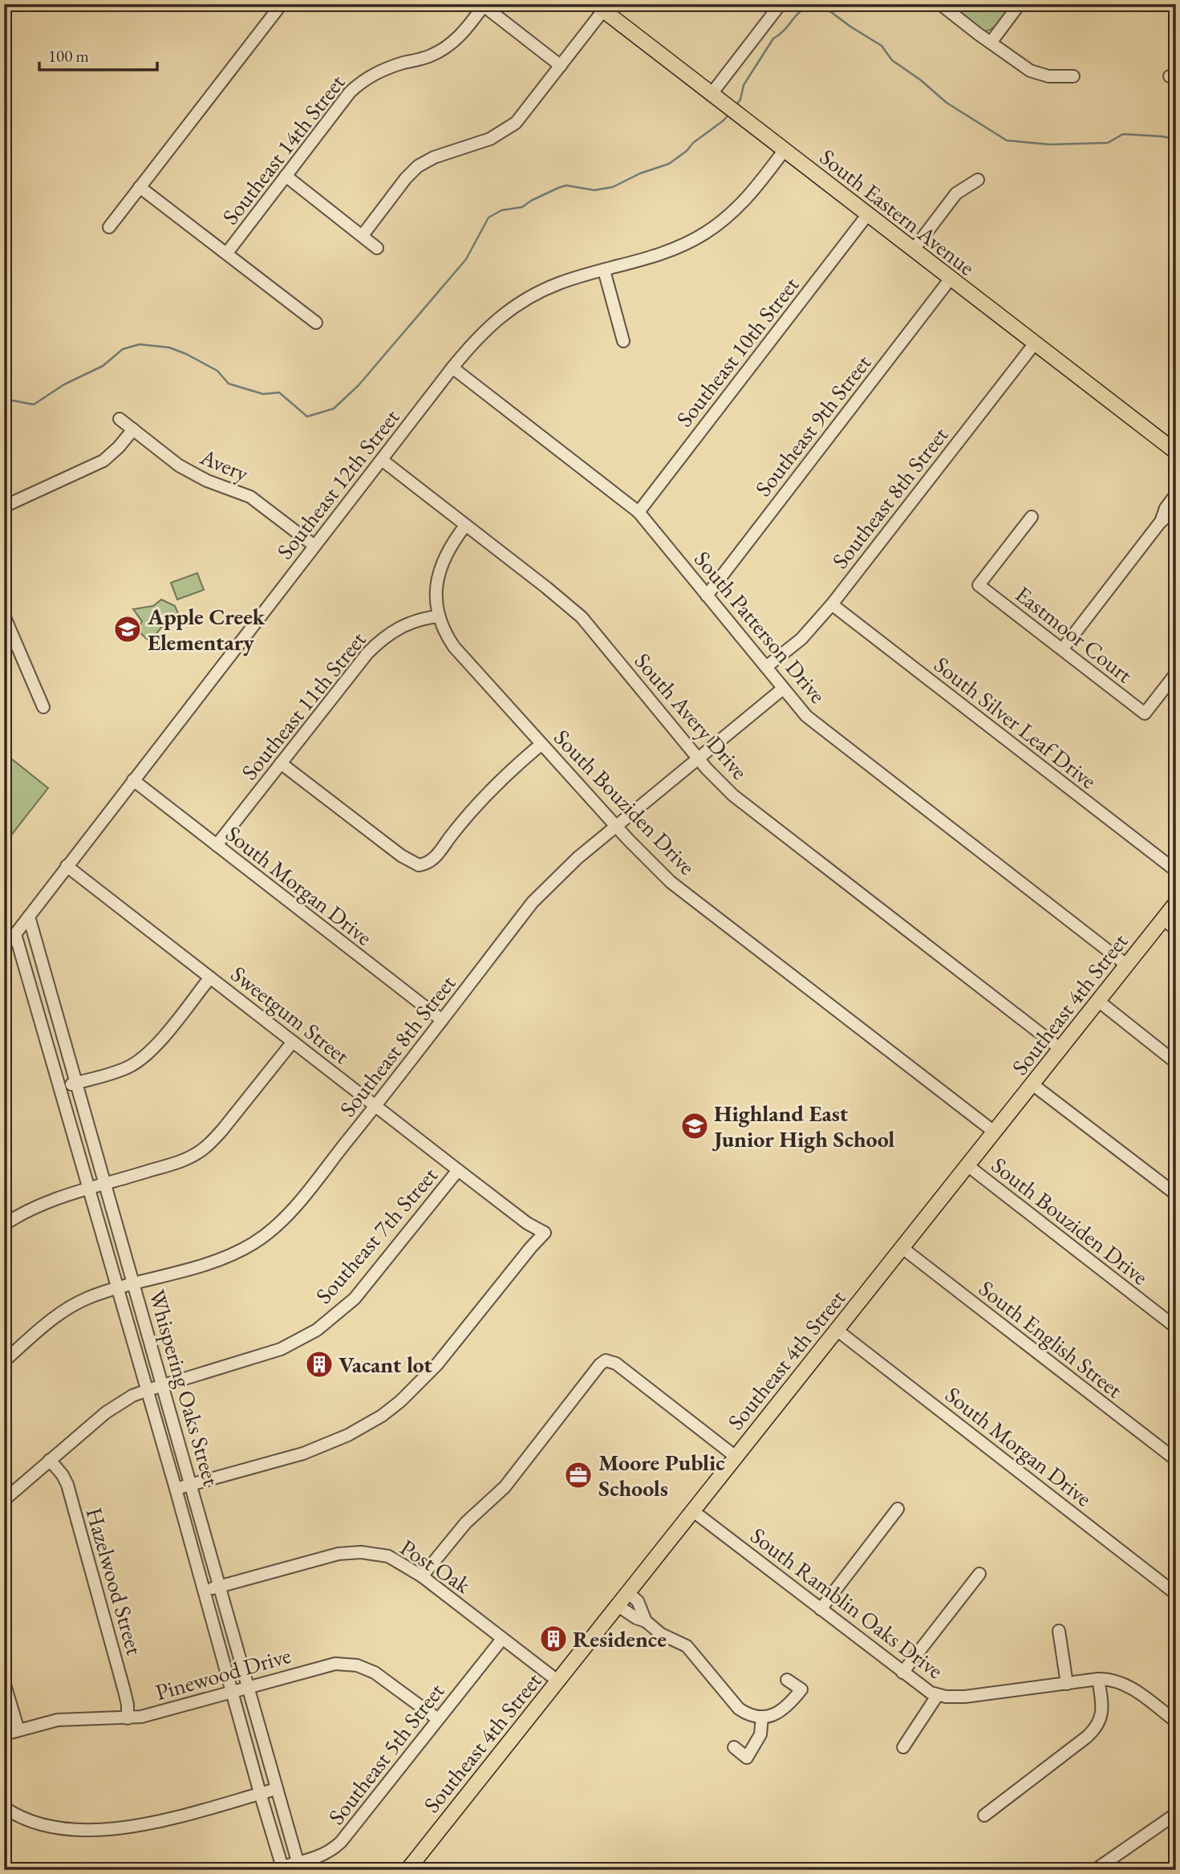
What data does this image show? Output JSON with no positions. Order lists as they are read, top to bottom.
{
  "streets": {
    "main road": ["South Eastern Avenue", "Southeast 4th Street"],
    "street": [
      "Southeast 14th Street",
      "Southeast 10th Street",
      "Southeast 9th Street",
      "Avery",
      "Southeast 12th Street",
      "Southeast 8th Street",
      "South Patterson Drive",
      "Eastmoor Court",
      "Southeast 11th Street",
      "South Avery Drive",
      "South Silver Leaf Drive",
      "South Bouziden Drive",
      "South Morgan Drive",
      "Sweetgum Street",
      "Southeast 7th Street",
      "South English Street",
      "Whispering Oaks Street",
      "Post Oak",
      "Hazelwood Street",
      "South Ramblin Oaks Drive",
      "Pinewood Drive",
      "Southeast 5th Street"
    ]
  },
  "crossings": [
    ["South Eastern Avenue", "Southeast 10th Street"],
    ["South Eastern Avenue", "Southeast 9th Street"],
    ["South Eastern Avenue", "Southeast 12th Street"],
    ["South Eastern Avenue", "Southeast 8th Street"],
    ["Southeast 10th Street", "South Patterson Drive"],
    ["Southeast 9th Street", "South Patterson Drive"],
    ["Avery", "Southeast 12th Street"],
    ["Southeast 12th Street", "South Patterson Drive"],
    ["Southeast 12th Street", "South Avery Drive"],
    ["Southeast 12th Street", "South Morgan Drive"],
    ["Southeast 12th Street", "Sweetgum Street"],
    ["Southeast 12th Street", "Whispering Oaks Street"],
    ["Southeast 8th Street", "South Patterson Drive"],
    ["Southeast 8th Street", "South Avery Drive"],
    ["Southeast 8th Street", "South Silver Leaf Drive"],
    ["Southeast 8th Street", "South Bouziden Drive"],
    ["Southeast 8th Street", "South Morgan Drive"],
    ["Southeast 8th Street", "Sweetgum Street"],
    ["Southeast 8th Street", "Whispering Oaks Street"],
    ["South Patterson Drive", "Southeast 4th Street"],
    ["Southeast 11th Street", "South Bouziden Drive"],
    ["Southeast 11th Street", "South Morgan Drive"],
    ["South Avery Drive", "South Bouziden Drive"],
    ["South Avery Drive", "Southeast 4th Street"],
    ["South Bouziden Drive", "Southeast 4th Street"],
    ["South Morgan Drive", "Southeast 4th Street"],
    ["Southeast 4th Street", "South English Street"],
    ["Southeast 4th Street", "Post Oak"],
    ["Southeast 4th Street", "South Ramblin Oaks Drive"],
    ["Sweetgum Street", "Southeast 7th Street"],
    ["Sweetgum Street", "Whispering Oaks Street"],
    ["Southeast 7th Street", "Whispering Oaks Street"],
    ["Southeast 7th Street", "Hazelwood Street"],
    ["Whispering Oaks Street", "Post Oak"],
    ["Whispering Oaks Street", "Pinewood Drive"],
    ["Whispering Oaks Street", "Southeast 5th Street"],
    ["Post Oak", "Southeast 5th Street"],
    ["Hazelwood Street", "Pinewood Drive"],
    ["Pinewood Drive", "Southeast 5th Street"]
  ],
  "places": {
    "school or university": ["Apple Creek Elementary", "Highland East Junior High School"],
    "building": ["Vacant lot", "Residence"],
    "office": ["Moore Public Schools"]
  },
  "scale_bar": "100 m"
}
